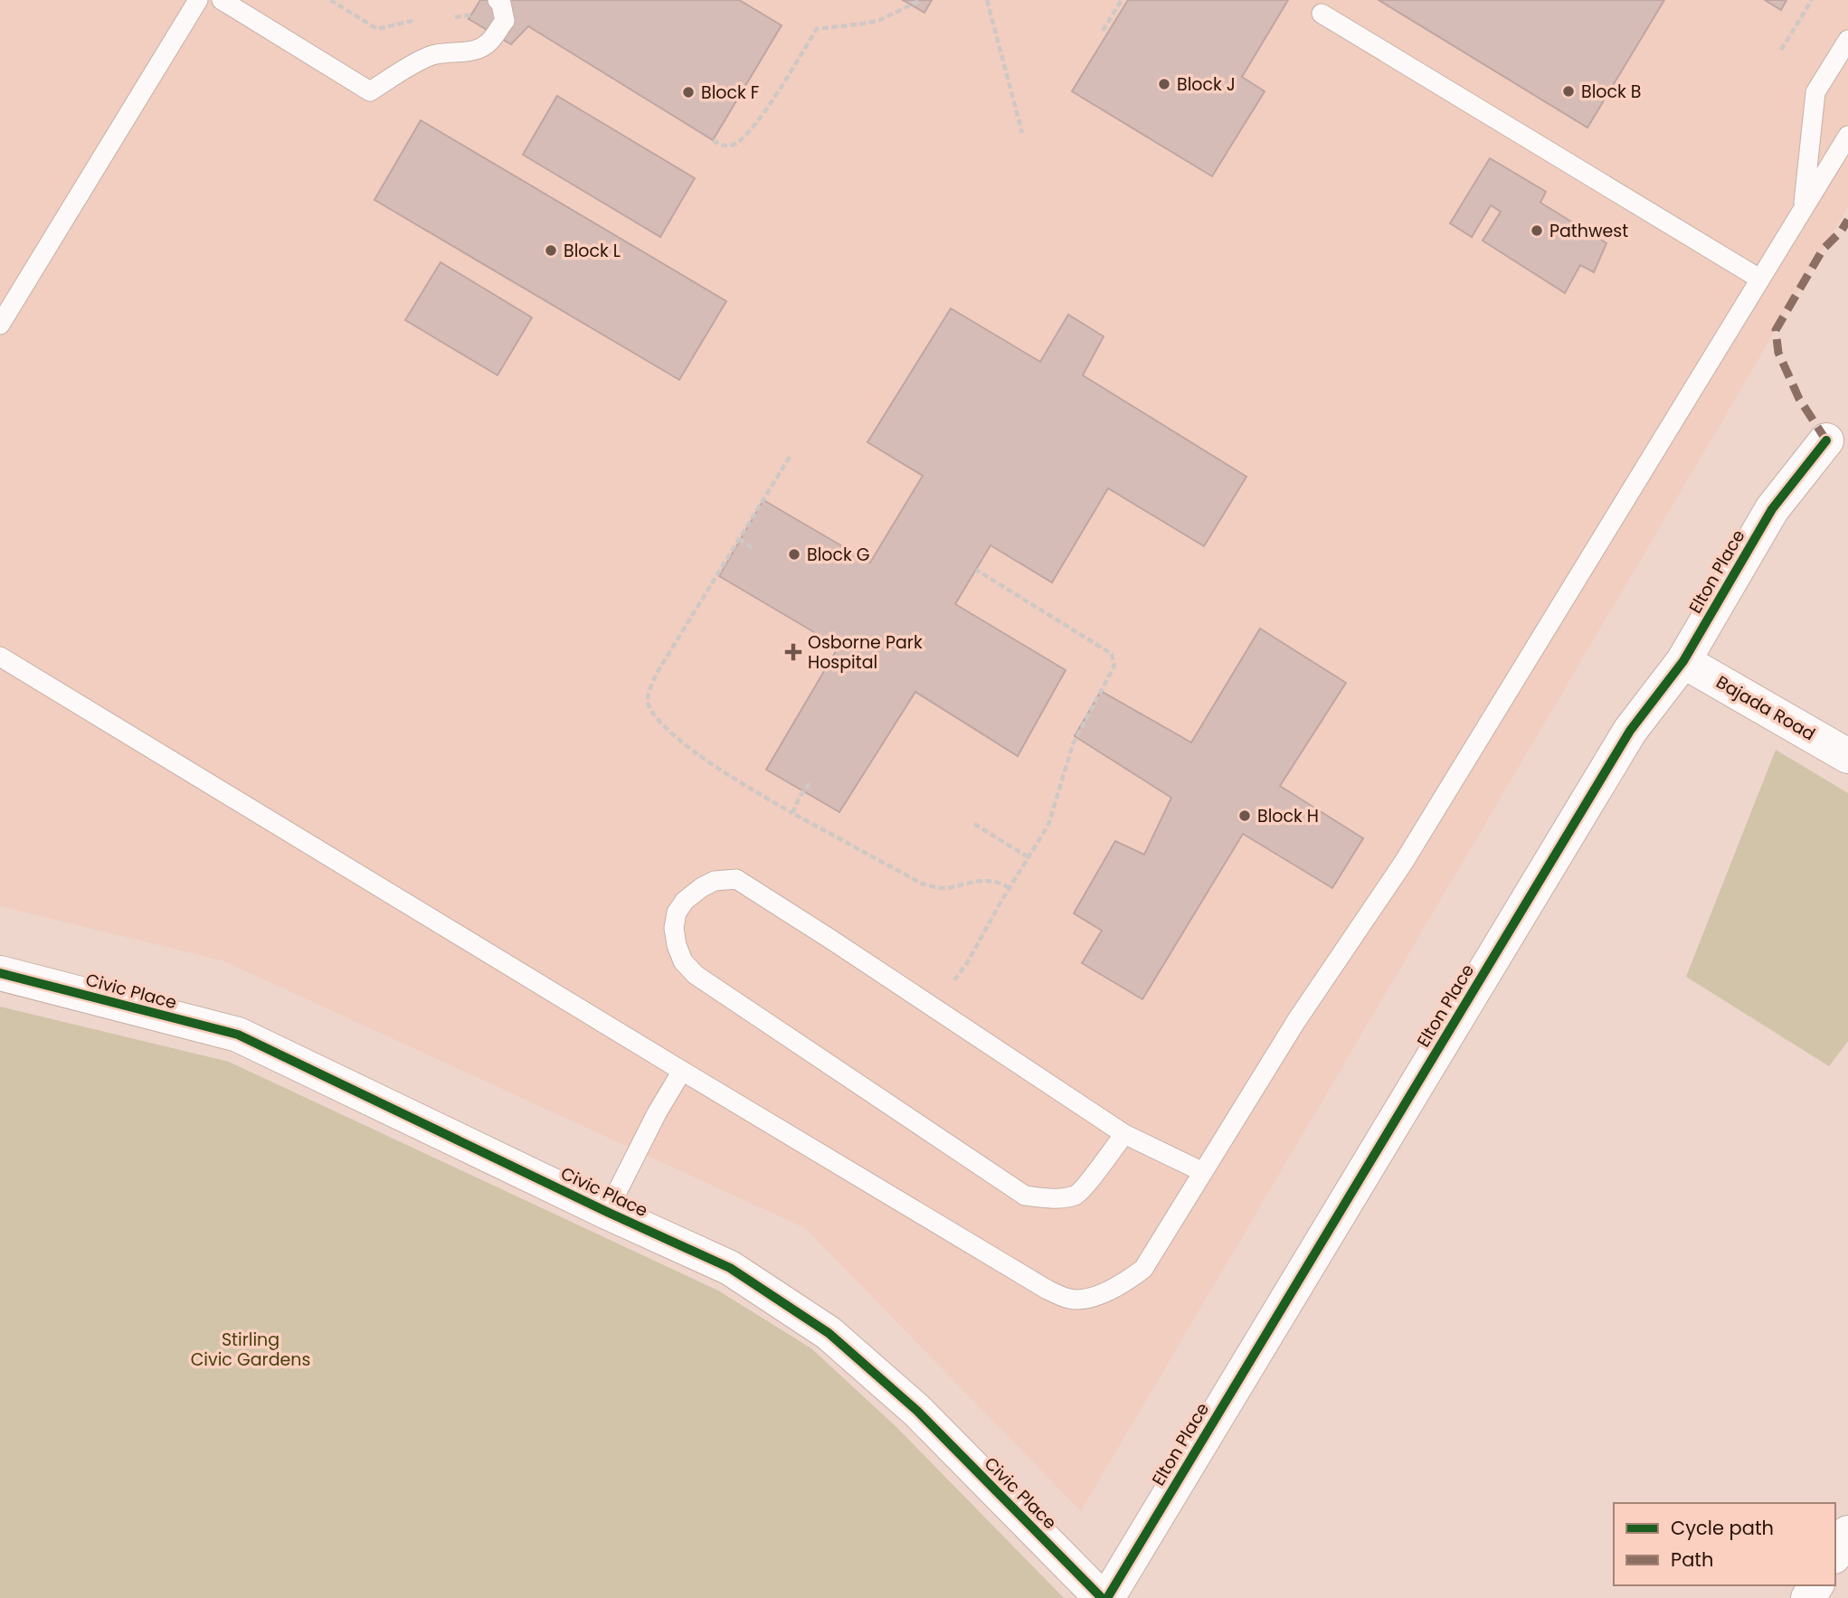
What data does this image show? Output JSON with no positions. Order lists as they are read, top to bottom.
{
  "streets": {
    "street": ["Elton Place", "Bajada Road", "Civic Place"]
  },
  "crossings": [
    ["Elton Place", "Bajada Road"]
  ],
  "parks": ["Stirling Civic Gardens"],
  "places": {
    "other": [
      "Block J",
      "Block B",
      "Block F",
      "Pathwest",
      "Block L",
      "Block G",
      "Block H"
    ],
    "health": ["Osborne Park Hospital"]
  },
  "legend": ["Cycle path", "Path"]
}
